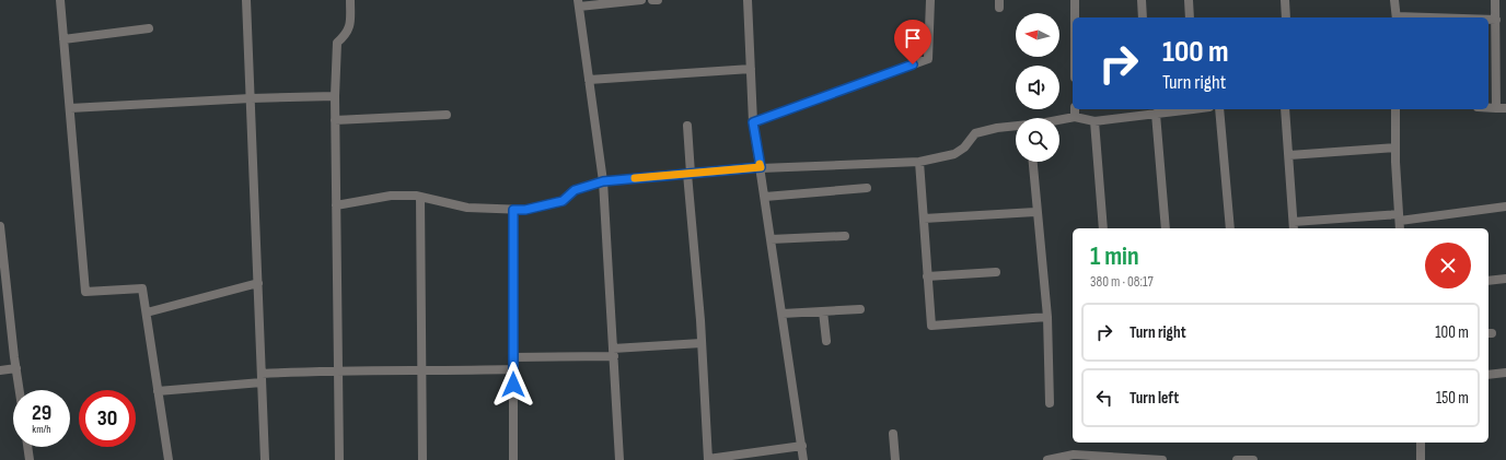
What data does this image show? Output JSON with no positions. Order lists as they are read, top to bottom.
{
  "north": "left",
  "page": {
    "turn": ["100 m", "Turn right"],
    "heading": ["1 min", "380 m · 08:17"],
    "list": [
      {
        "name": "Turn right",
        "value": "100 m"
      },
      {
        "name": "Turn left",
        "value": "150 m"
      }
    ],
    "speed": "29 km/h",
    "limit": "30"
  }
}
